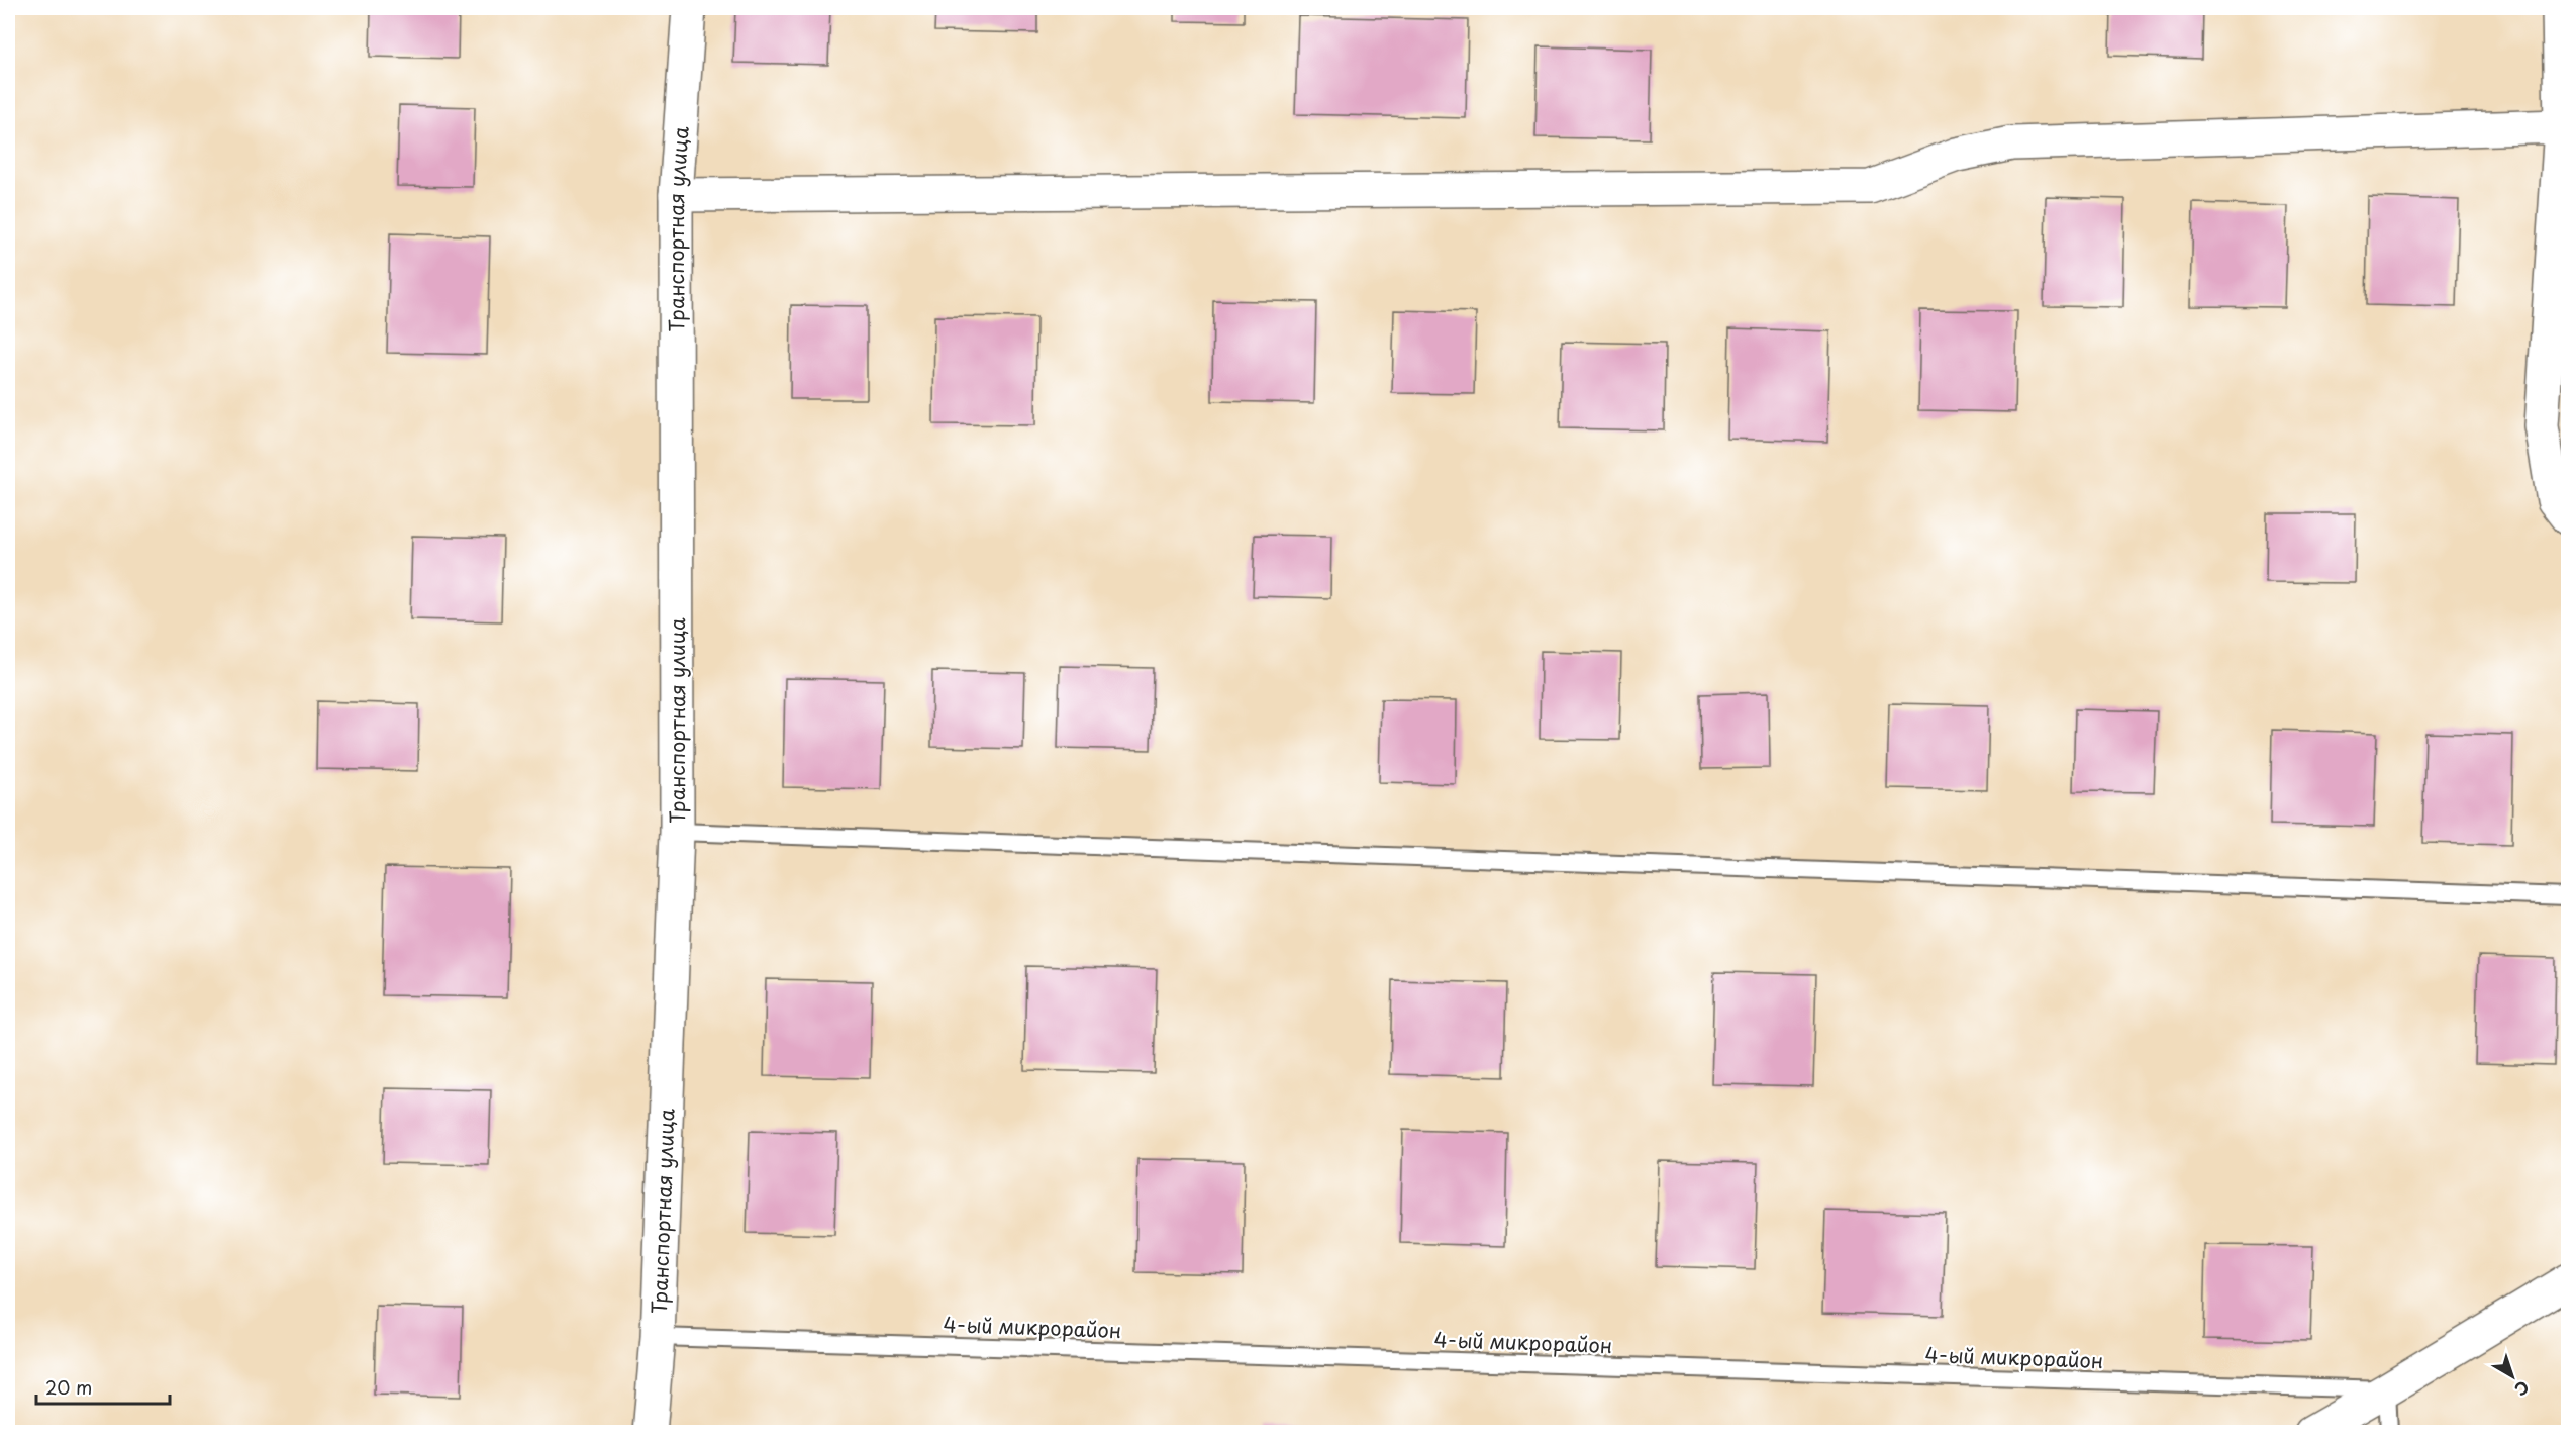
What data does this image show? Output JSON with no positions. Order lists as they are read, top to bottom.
{
  "streets": {
    "street": ["Транспортная улица"],
    "lane": ["4-ый микрорайон"]
  },
  "crossings": [
    ["Транспортная улица", "4-ый микрорайон"]
  ],
  "scale_bar": "20 m",
  "north": "bottom right"
}
